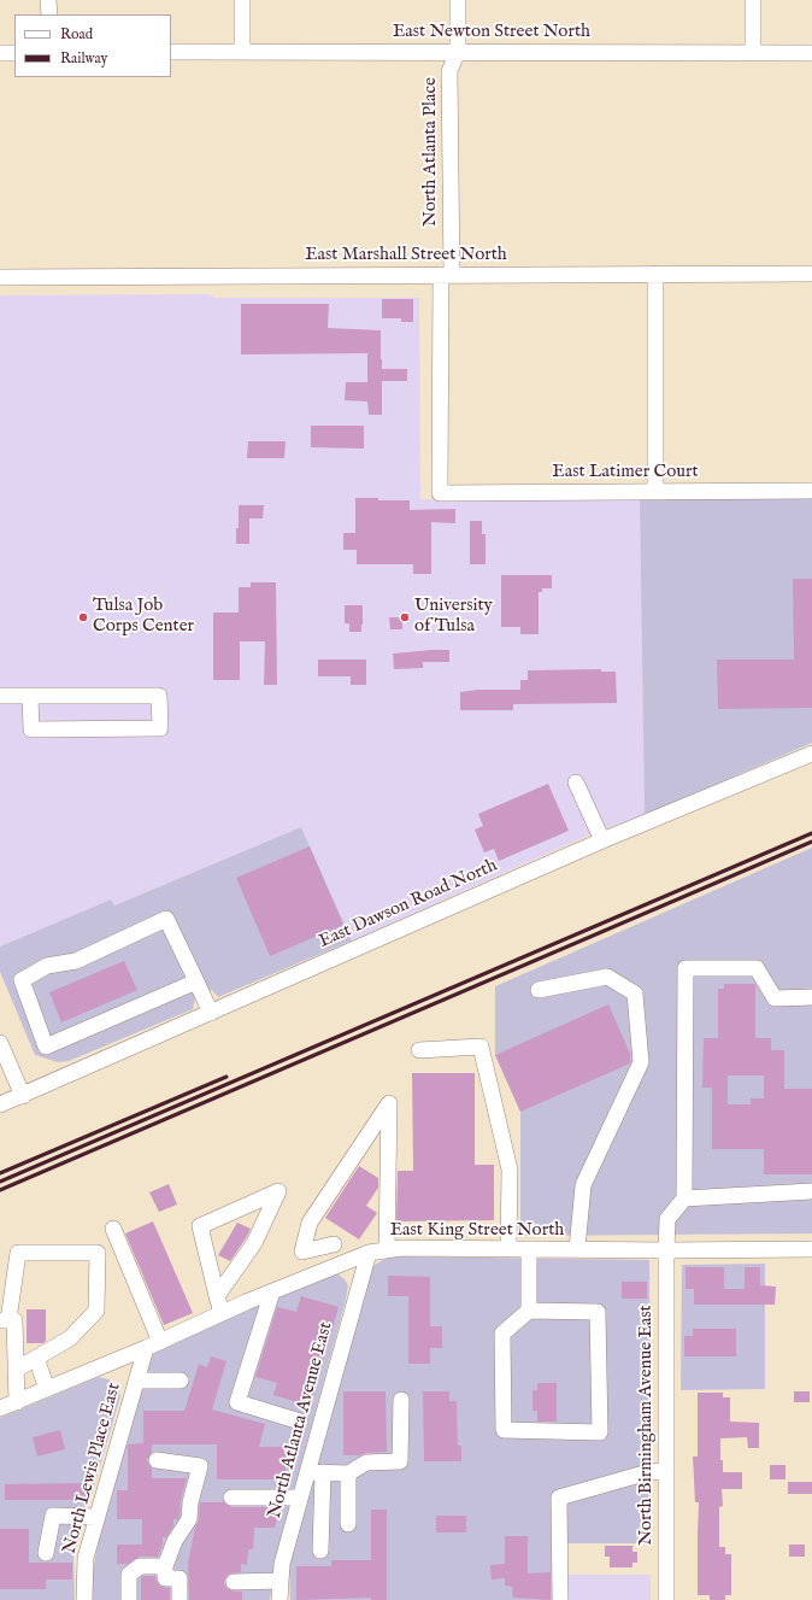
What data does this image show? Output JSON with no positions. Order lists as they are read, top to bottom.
{
  "streets": {
    "street": [
      "East Newton Street North",
      "North Atlanta Place",
      "East Marshall Street North",
      "East Latimer Court",
      "East Dawson Road North",
      "East King Street North",
      "North Atlanta Avenue East",
      "North Birmingham Avenue East",
      "North Lewis Place East"
    ]
  },
  "crossings": [
    ["East Newton Street North", "North Atlanta Place"],
    ["North Atlanta Place", "East Marshall Street North"],
    ["North Atlanta Place", "East Latimer Court"],
    ["East King Street North", "North Atlanta Avenue East"],
    ["East King Street North", "North Birmingham Avenue East"],
    ["East King Street North", "North Lewis Place East"]
  ],
  "places": ["Tulsa Job Corps Center", "University of Tulsa"],
  "legend": ["Road", "Railway"]
}
